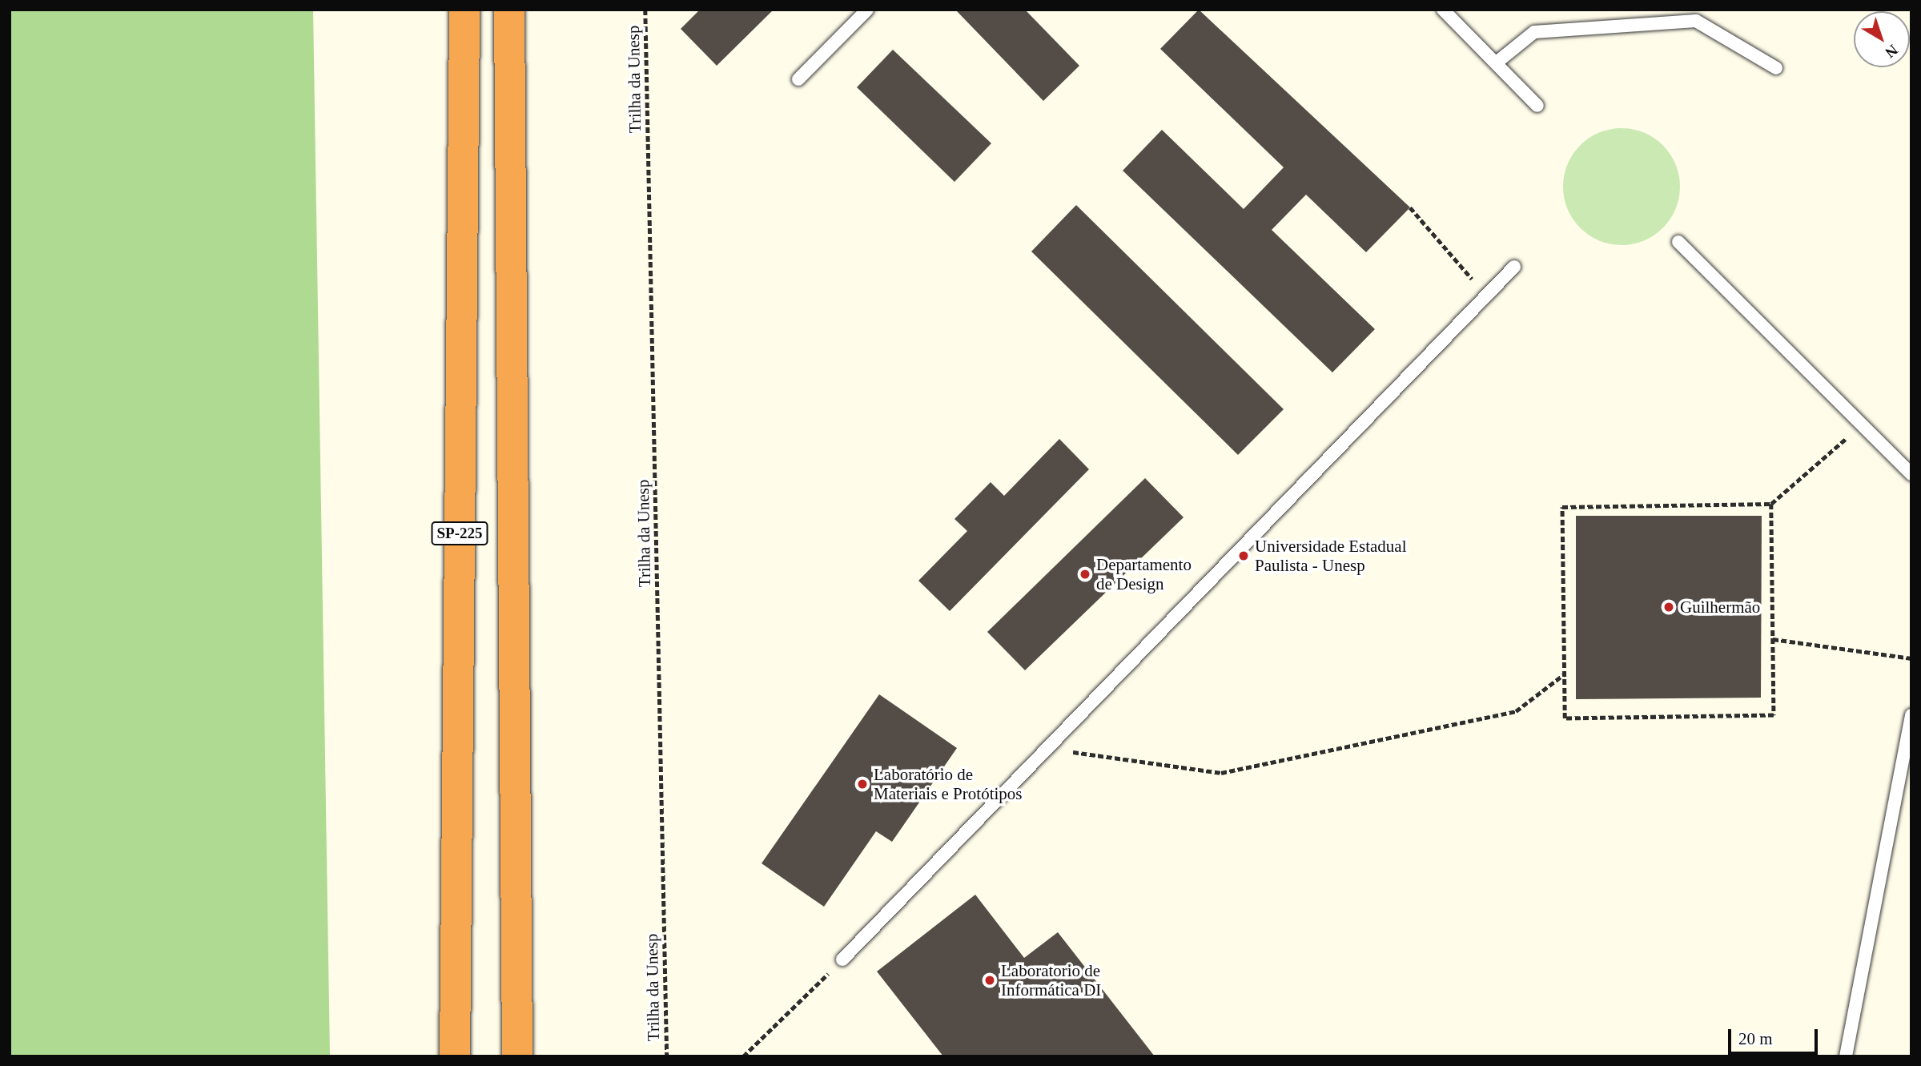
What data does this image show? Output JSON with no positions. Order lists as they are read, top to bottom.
{
  "streets": {
    "highway": ["SP-225"],
    "path": ["Trilha da Unesp"]
  },
  "places": [
    "Universidade Estadual Paulista - Unesp",
    "Departamento de Design",
    "Guilhermão",
    "Laboratório de Materiais e Protótipos",
    "Laboratorio de Informática DI"
  ],
  "scale_bar": "20 m",
  "north": "bottom right"
}
